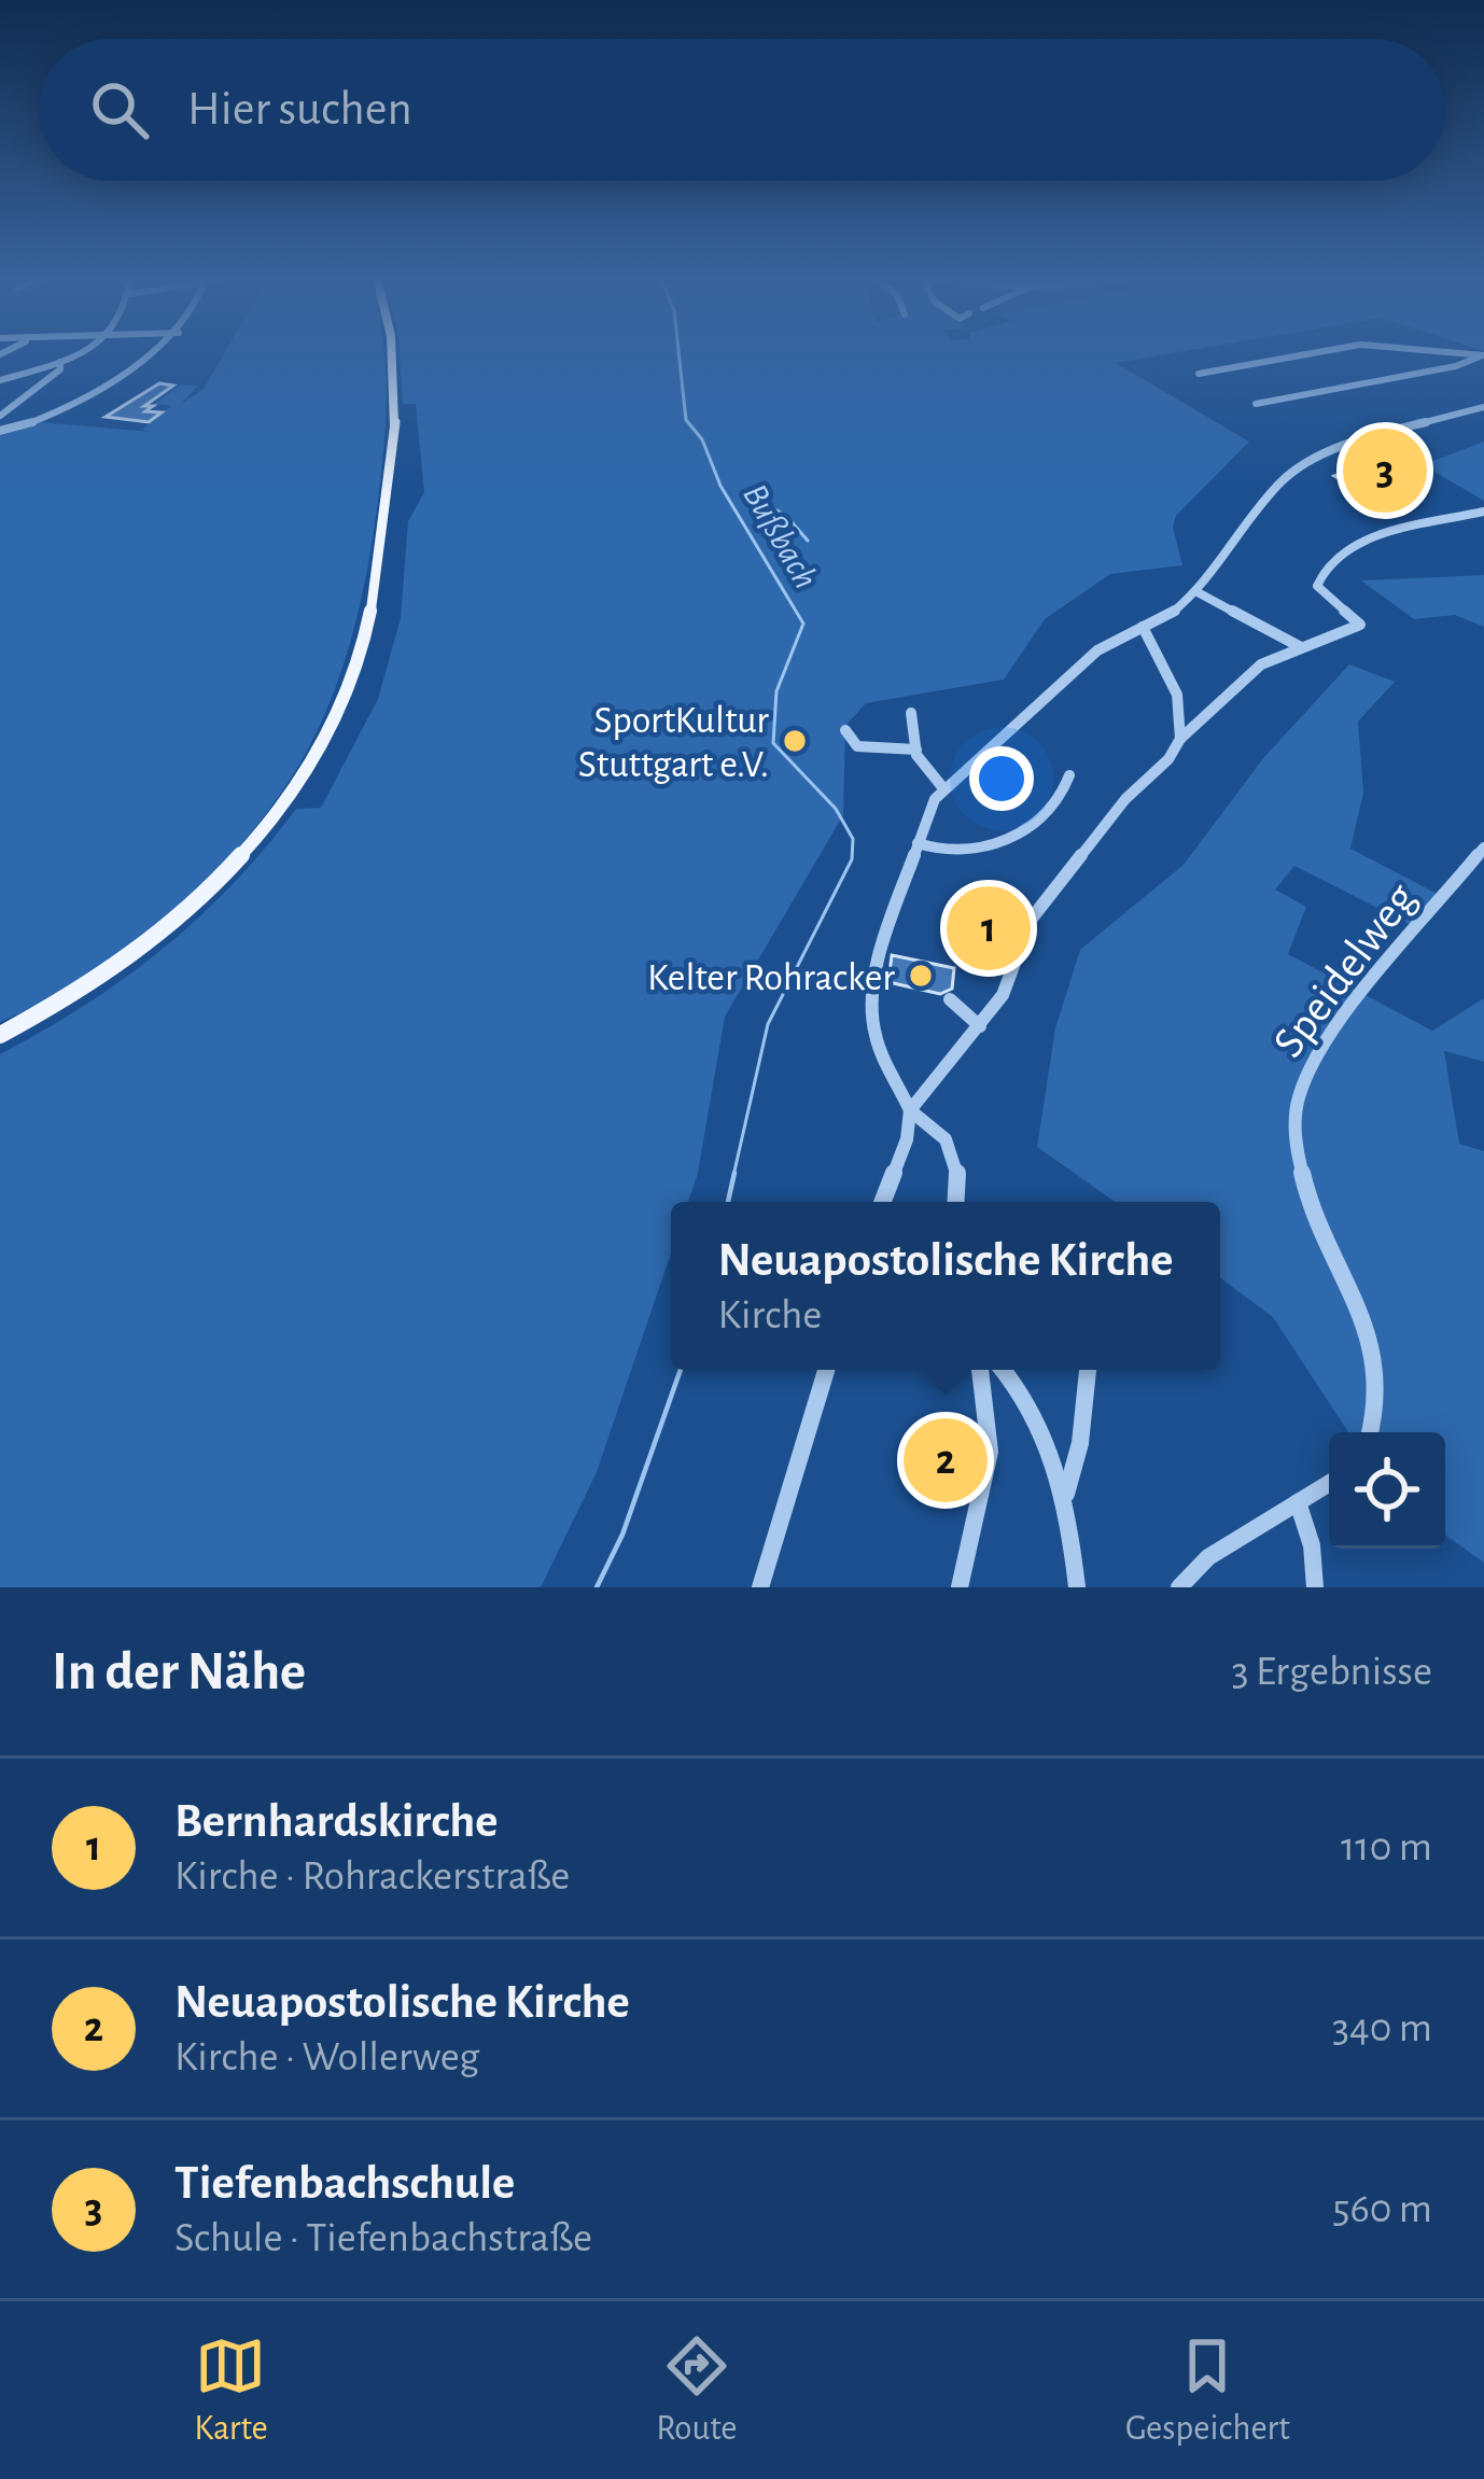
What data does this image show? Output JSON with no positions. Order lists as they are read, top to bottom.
{
  "streets": {
    "street": ["Speidelweg"]
  },
  "water": ["Bußbach"],
  "places": ["SportKultur Stuttgart e.V.", "Kelter Rohracker"],
  "page": {
    "search": "Hier suchen",
    "pins": ["3", "1", "2"],
    "popup": ["Neuapostolische Kirche", "Kirche"],
    "heading": ["In der Nähe", "3 Ergebnisse"],
    "list": [
      {
        "mark": "1",
        "name": "Bernhardskirche",
        "note": "Kirche · Rohrackerstraße",
        "value": "110 m"
      },
      {
        "mark": "2",
        "name": "Neuapostolische Kirche",
        "note": "Kirche · Wollerweg",
        "value": "340 m"
      },
      {
        "mark": "3",
        "name": "Tiefenbachschule",
        "note": "Schule · Tiefenbachstraße",
        "value": "560 m"
      }
    ],
    "nav": ["Karte", "Route", "Gespeichert"]
  }
}
